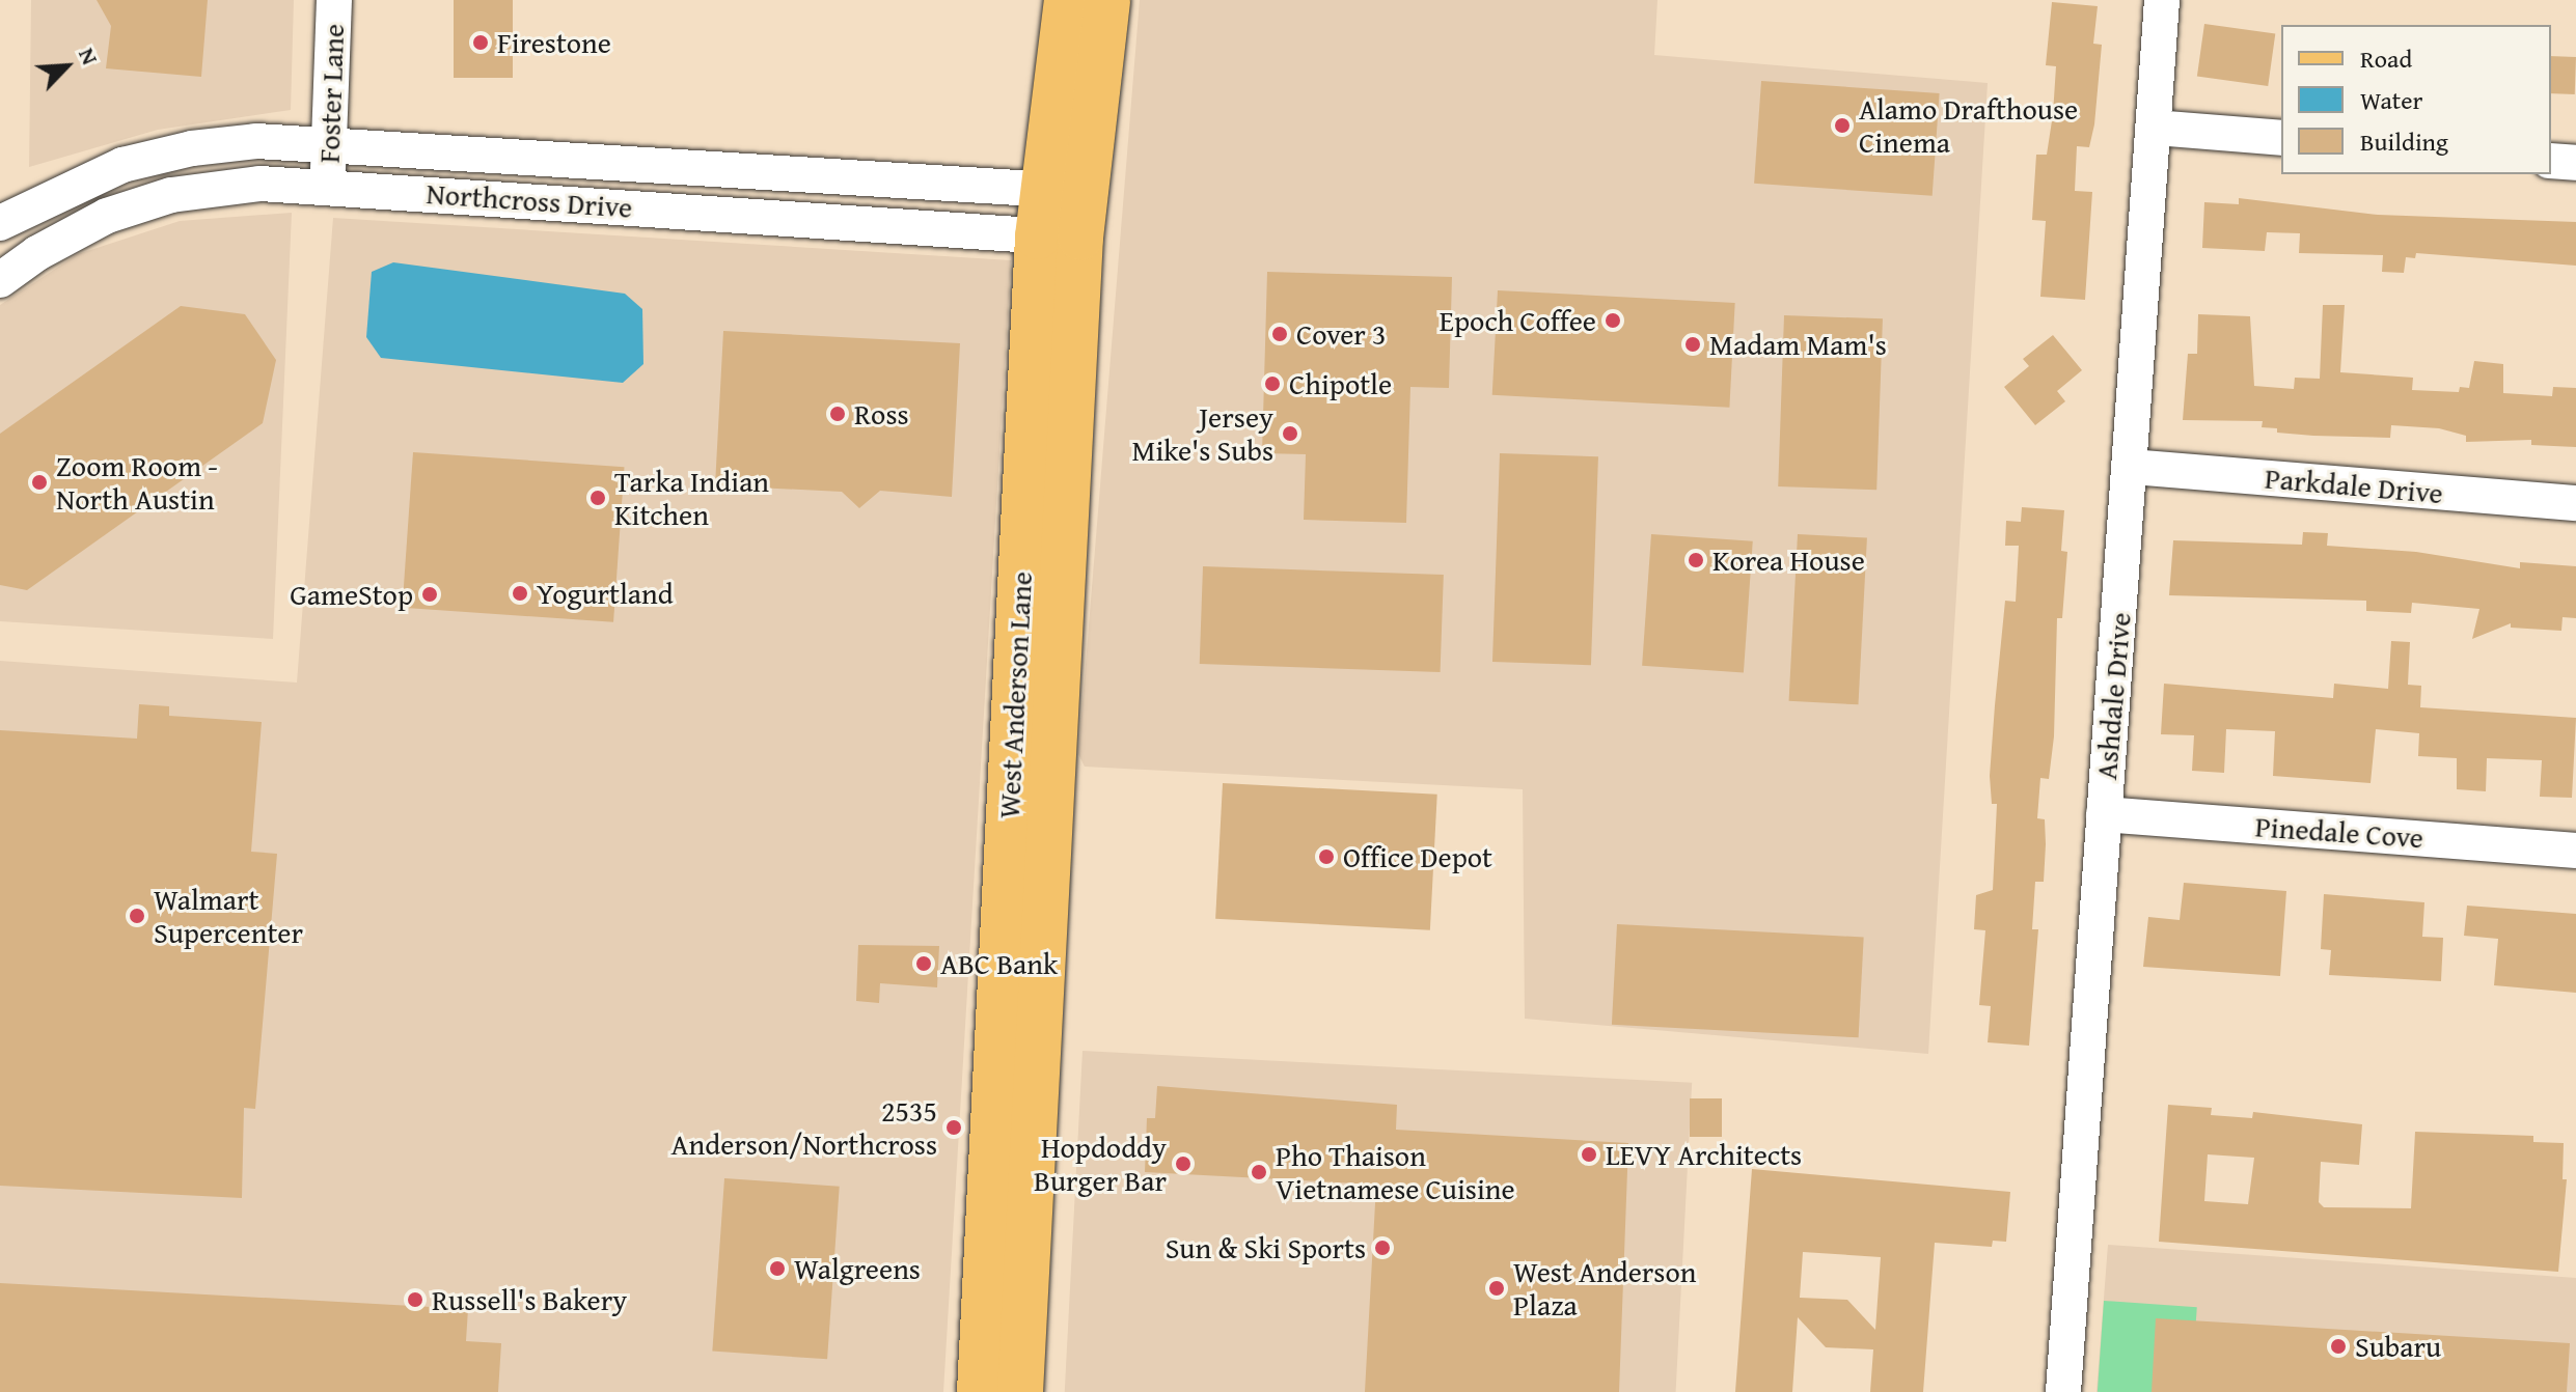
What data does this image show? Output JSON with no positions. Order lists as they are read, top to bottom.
{
  "streets": {
    "main road": ["West Anderson Lane"],
    "street": [
      "Foster Lane",
      "Northcross Drive",
      "Parkdale Drive",
      "Ashdale Drive",
      "Pinedale Cove"
    ]
  },
  "crossings": [
    ["Foster Lane", "Northcross Drive"],
    ["Northcross Drive", "West Anderson Lane"],
    ["Parkdale Drive", "Ashdale Drive"],
    ["Ashdale Drive", "Pinedale Cove"]
  ],
  "places": [
    "Firestone",
    "Alamo Drafthouse Cinema",
    "Epoch Coffee",
    "Cover 3",
    "Madam Mam's",
    "Chipotle",
    "Ross",
    "Jersey Mike's Subs",
    "Zoom Room - North Austin",
    "Tarka Indian Kitchen",
    "Korea House",
    "Yogurtland",
    "GameStop",
    "Office Depot",
    "Walmart Supercenter",
    "ABC Bank",
    "2535 Anderson/Northcross",
    "LEVY Architects",
    "Hopdoddy Burger Bar",
    "Pho Thaison Vietnamese Cuisine",
    "Sun & Ski Sports",
    "Walgreens",
    "West Anderson Plaza",
    "Russell's Bakery",
    "Subaru"
  ],
  "legend": ["Road", "Water", "Building"],
  "north": "top right"
}
